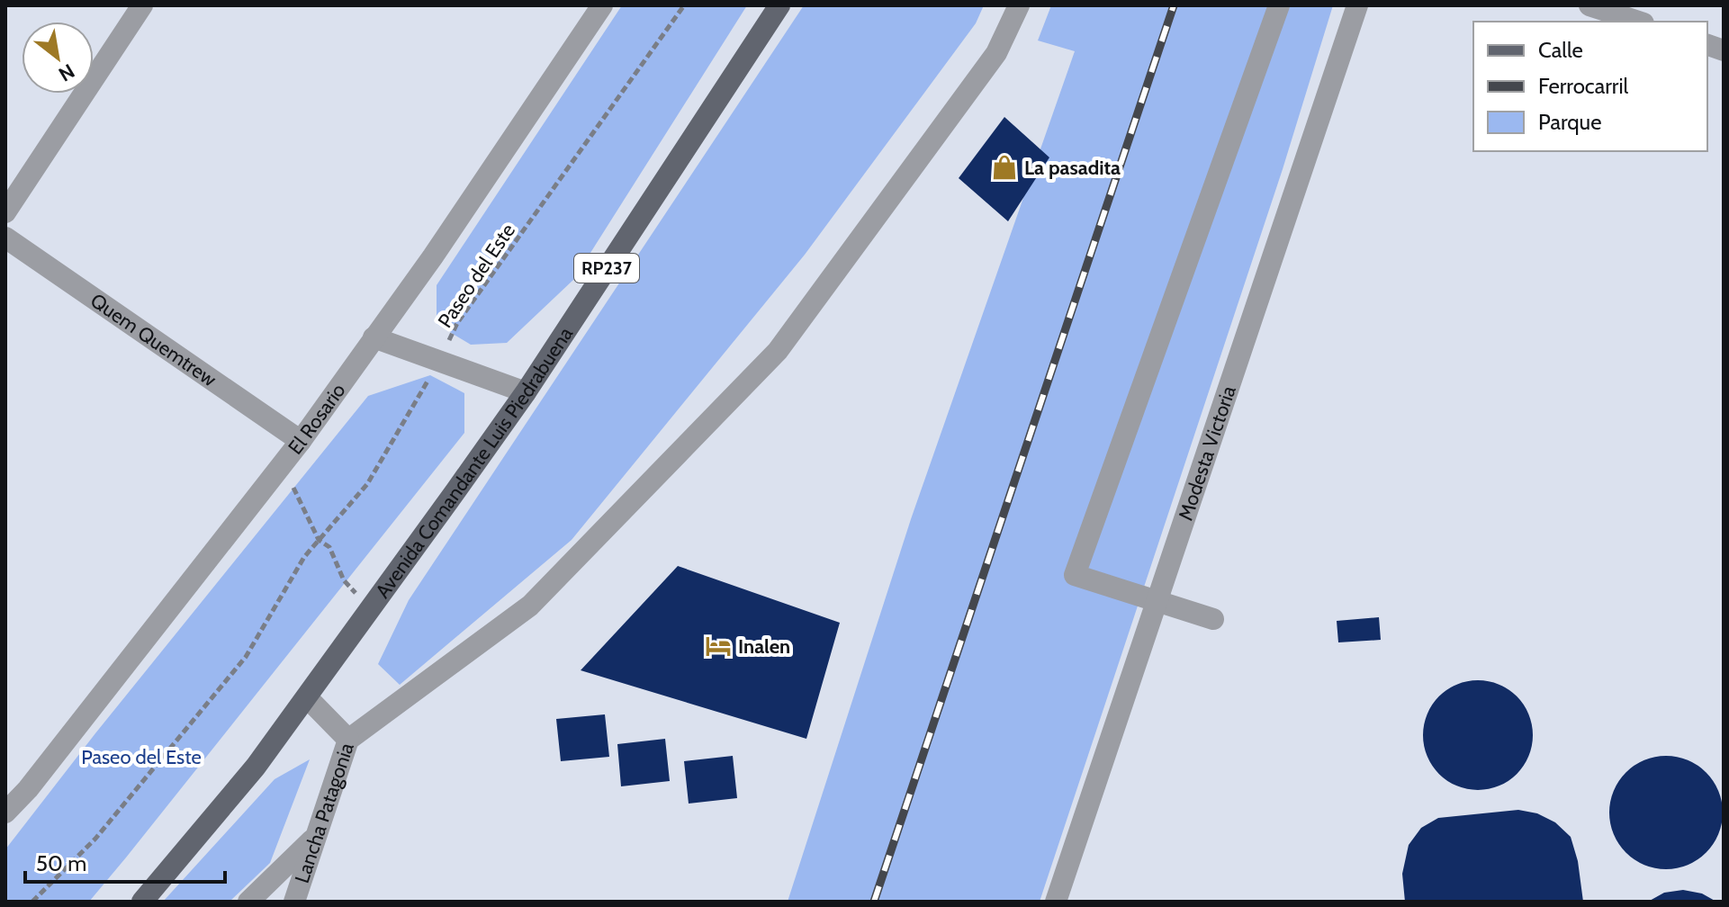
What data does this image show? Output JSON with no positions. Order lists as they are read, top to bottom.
{
  "streets": {
    "main road": ["RP237", "Avenida Comandante Luis Piedrabuena"],
    "street": [
      "Quem Quemtrew",
      "El Rosario",
      "Modesta Victoria",
      "Lancha Patagonia"
    ],
    "path": ["Paseo del Este"]
  },
  "crossings": [
    ["Quem Quemtrew", "El Rosario"],
    ["Avenida Comandante Luis Piedrabuena", "Lancha Patagonia"]
  ],
  "parks": ["Paseo del Este"],
  "places": {
    "shop": ["La pasadita"],
    "hotel": ["Inalen"]
  },
  "legend": ["Calle", "Ferrocarril", "Parque"],
  "scale_bar": "50 m",
  "north": "bottom right"
}
